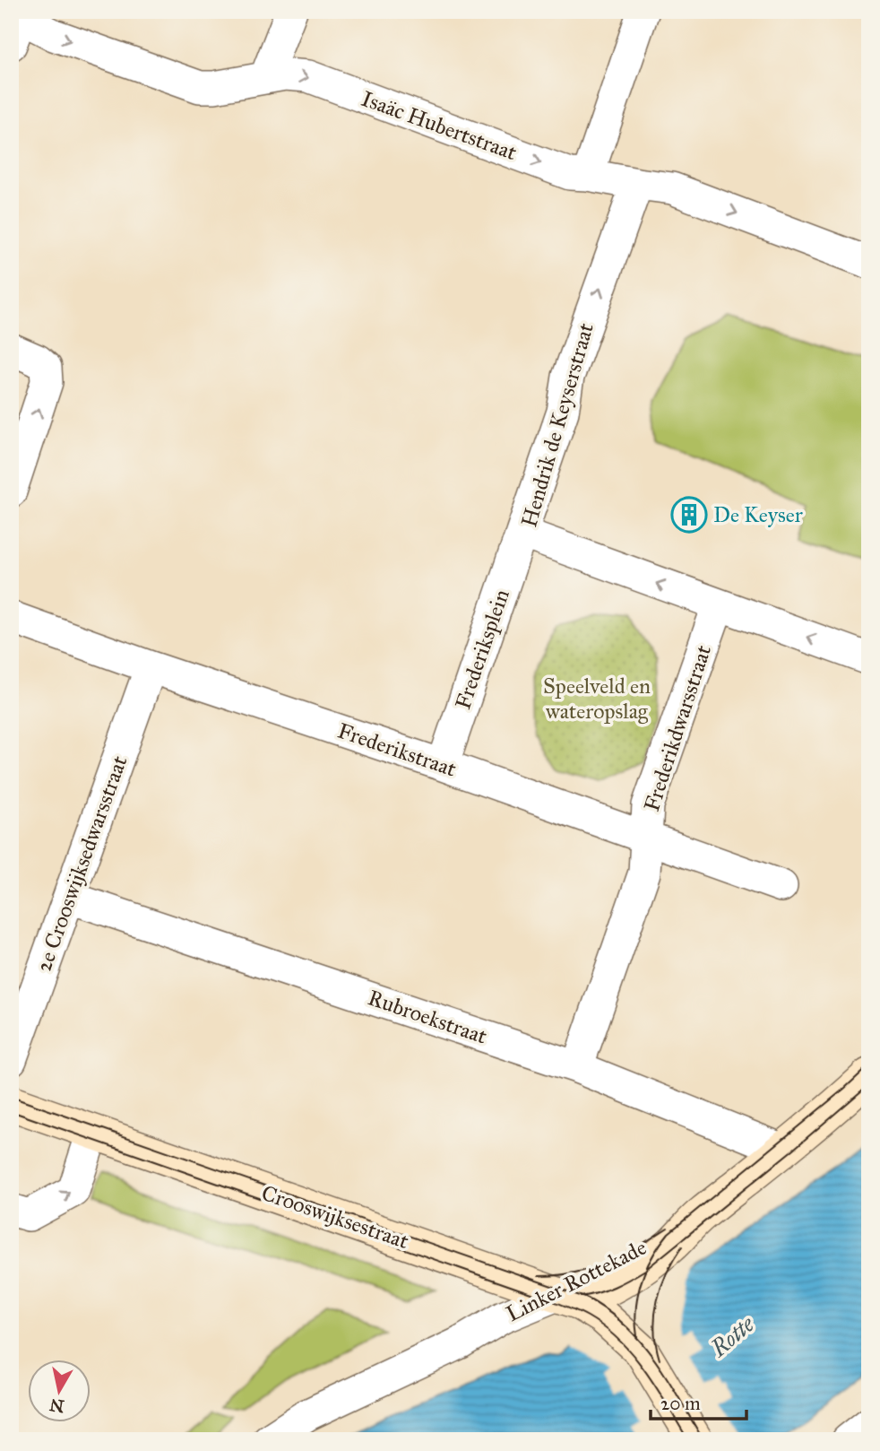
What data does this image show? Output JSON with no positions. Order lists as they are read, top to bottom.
{
  "streets": {
    "street": [
      "Isaäc Hubertstraat",
      "Hendrik de Keyserstraat",
      "Frederiksplein",
      "Frederikdwarsstraat",
      "Frederikstraat",
      "2e Crooswijksedwarsstraat",
      "Rubroekstraat",
      "Crooswijksestraat",
      "Linker Rottekade"
    ]
  },
  "crossings": [
    ["Isaäc Hubertstraat", "Hendrik de Keyserstraat"],
    ["Hendrik de Keyserstraat", "Frederiksplein"],
    ["Hendrik de Keyserstraat", "Frederikdwarsstraat"],
    ["Frederiksplein", "Frederikstraat"],
    ["Frederikdwarsstraat", "Frederikstraat"],
    ["Frederikdwarsstraat", "Rubroekstraat"],
    ["Frederikstraat", "2e Crooswijksedwarsstraat"],
    ["2e Crooswijksedwarsstraat", "Rubroekstraat"],
    ["Rubroekstraat", "Linker Rottekade"],
    ["Crooswijksestraat", "Linker Rottekade"]
  ],
  "one_way": ["Isaäc Hubertstraat"],
  "water": ["Rotte"],
  "parks": ["Speelveld en wateropslag"],
  "places": {
    "building": ["De Keyser"]
  },
  "scale_bar": "20 m",
  "north": "bottom"
}
